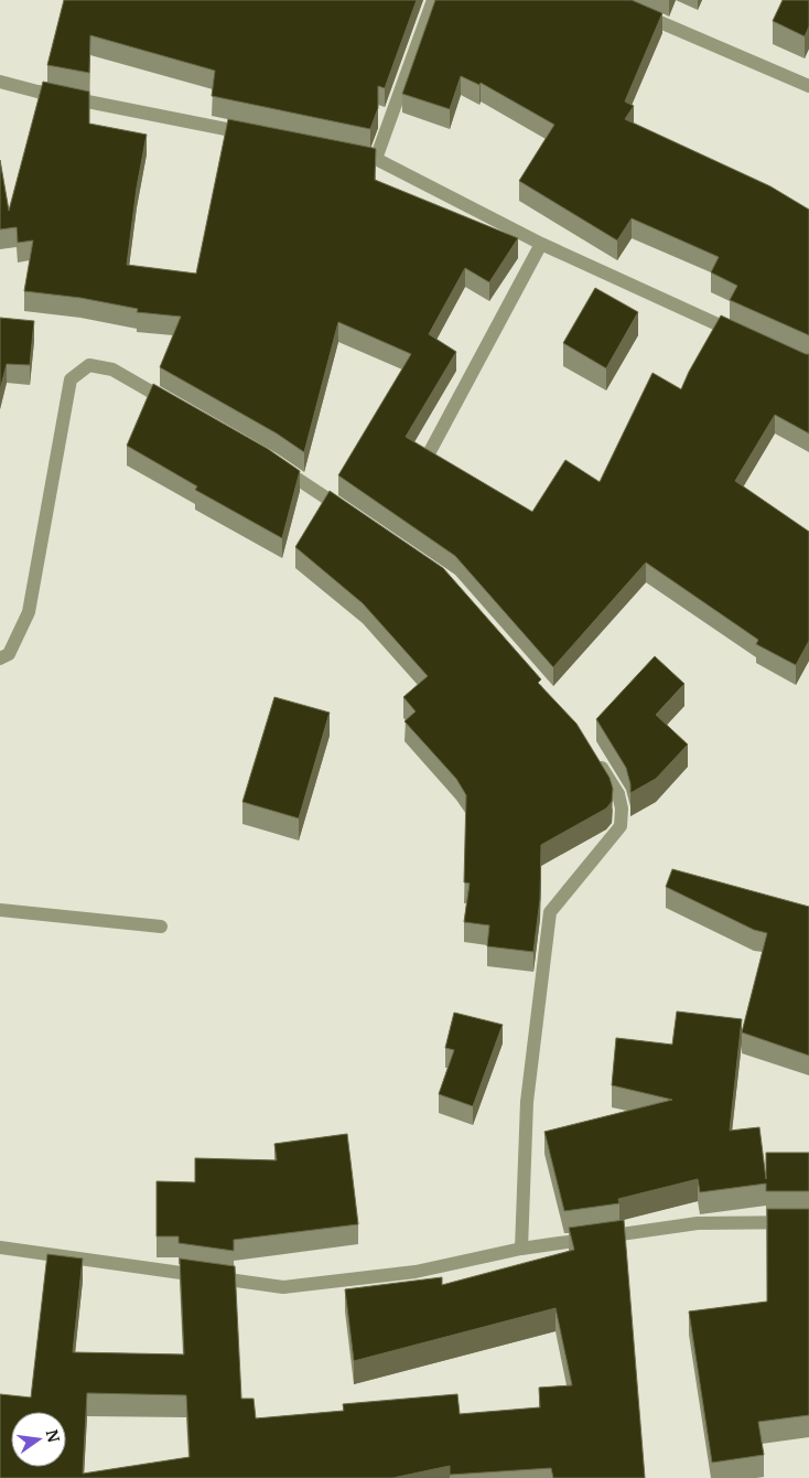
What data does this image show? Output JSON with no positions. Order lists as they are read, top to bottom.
{
  "north": "right"
}
